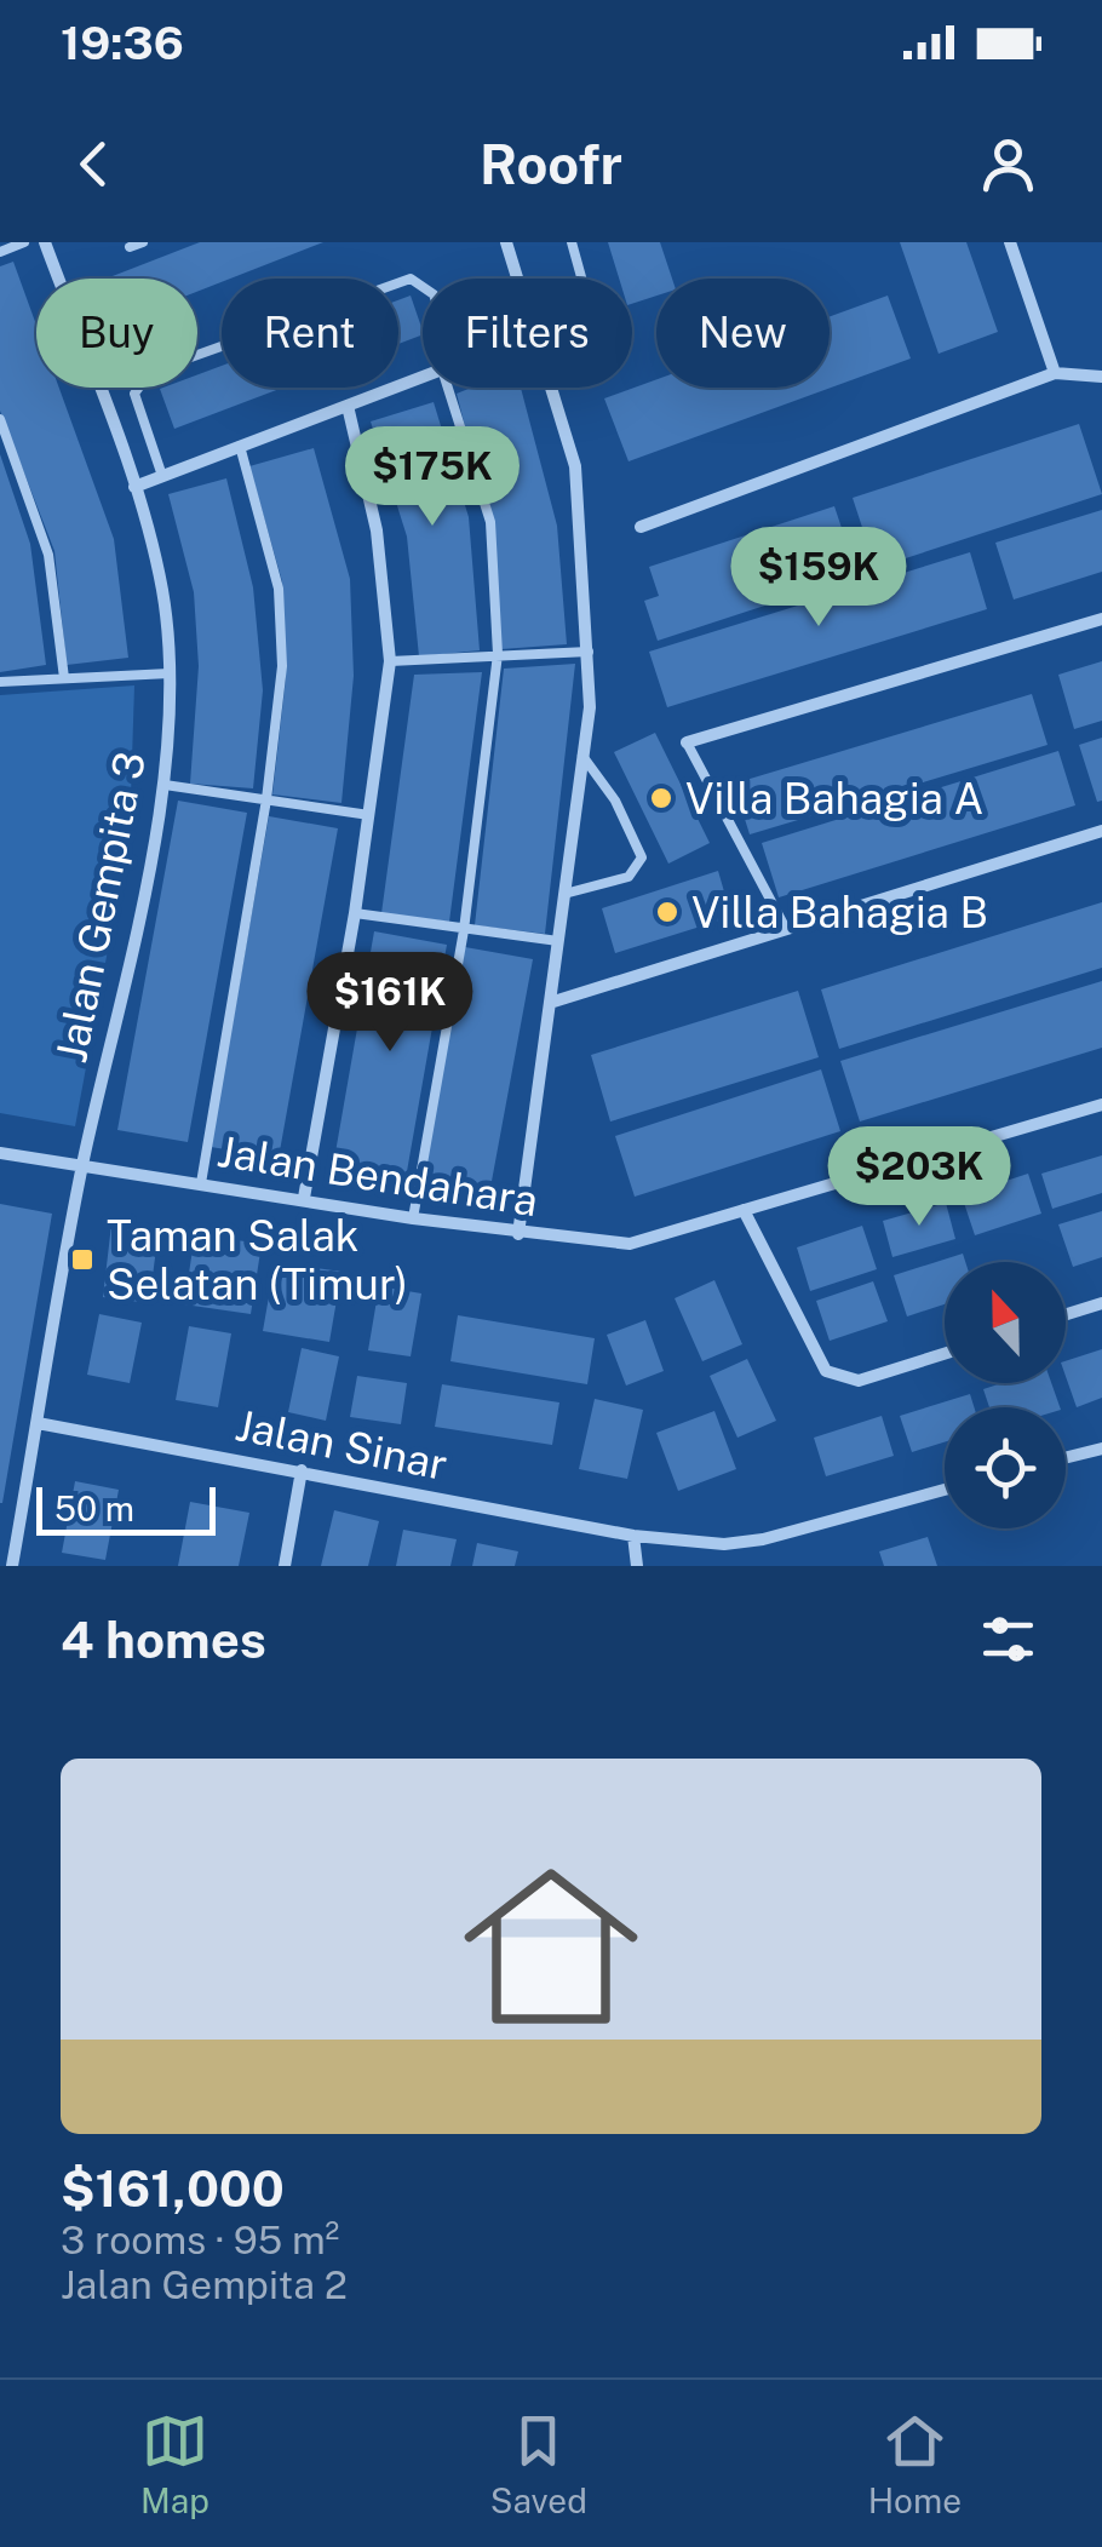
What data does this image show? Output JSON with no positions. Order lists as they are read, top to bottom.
{
  "streets": {
    "street": ["Jalan Gempita 3", "Jalan Bendahara", "Jalan Sinar"]
  },
  "crossings": [
    ["Jalan Gempita 3", "Jalan Bendahara"],
    ["Jalan Gempita 3", "Jalan Sinar"]
  ],
  "places": {
    "other": ["Villa Bahagia A", "Villa Bahagia B"],
    "transit": ["Taman Salak Selatan (Timur)"]
  },
  "scale_bar": "50 m",
  "north": "top",
  "page": {
    "status": "19:36",
    "header": "Roofr",
    "chip": [
      "Buy",
      "Rent",
      "Filters",
      "New"
    ],
    "price": [
      "$175K",
      "$159K",
      "$161K",
      "$203K"
    ],
    "scale": "50 m",
    "heading": "4 homes",
    "list": [
      {
        "name": "$161,000",
        "note": "3 rooms · 95 m² · Jalan Gempita 2"
      }
    ],
    "tabs": ["Map", "Saved", "Home"]
  }
}
